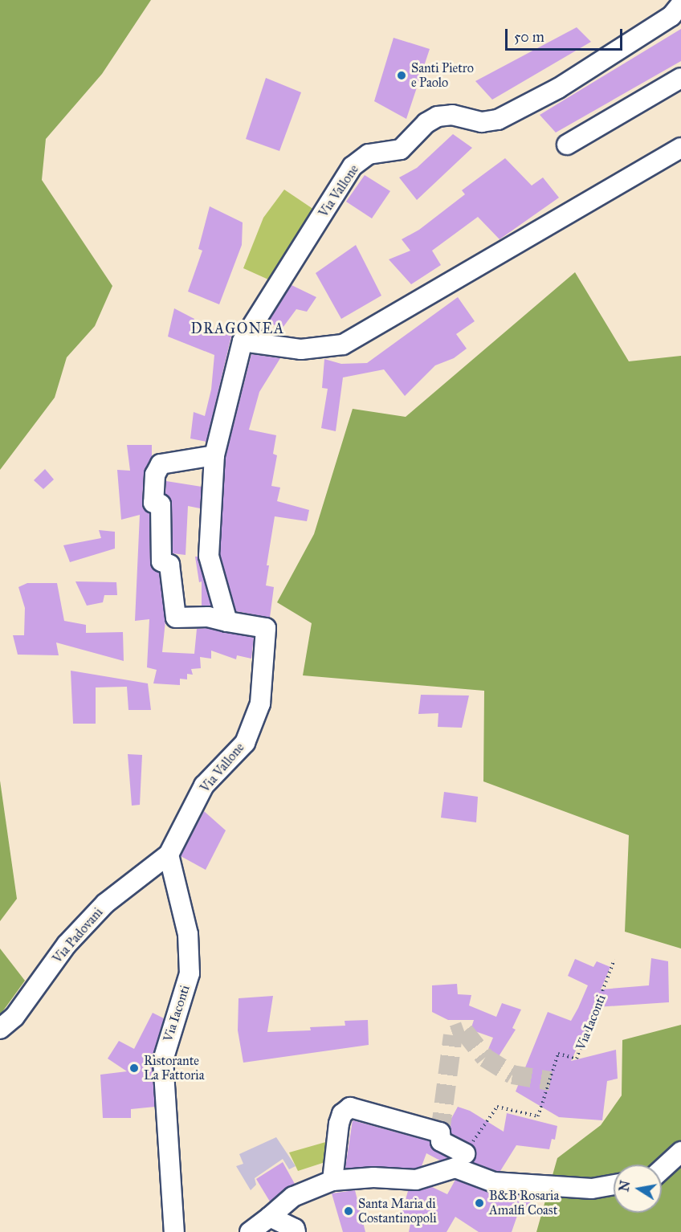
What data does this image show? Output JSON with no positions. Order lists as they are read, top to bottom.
{
  "streets": {
    "street": ["Via Vallone", "Via Padovani", "Via Iaconti"]
  },
  "crossings": [
    ["Via Vallone", "Via Padovani"],
    ["Via Vallone", "Via Iaconti"],
    ["Via Padovani", "Via Iaconti"]
  ],
  "districts": ["DRAGONEA"],
  "places": [
    "Santi Pietro e Paolo",
    "Ristorante La Fattoria",
    "B&B Rosaria Amalfi Coast",
    "Santa Maria di Costantinopoli"
  ],
  "scale_bar": "50 m",
  "north": "left"
}
